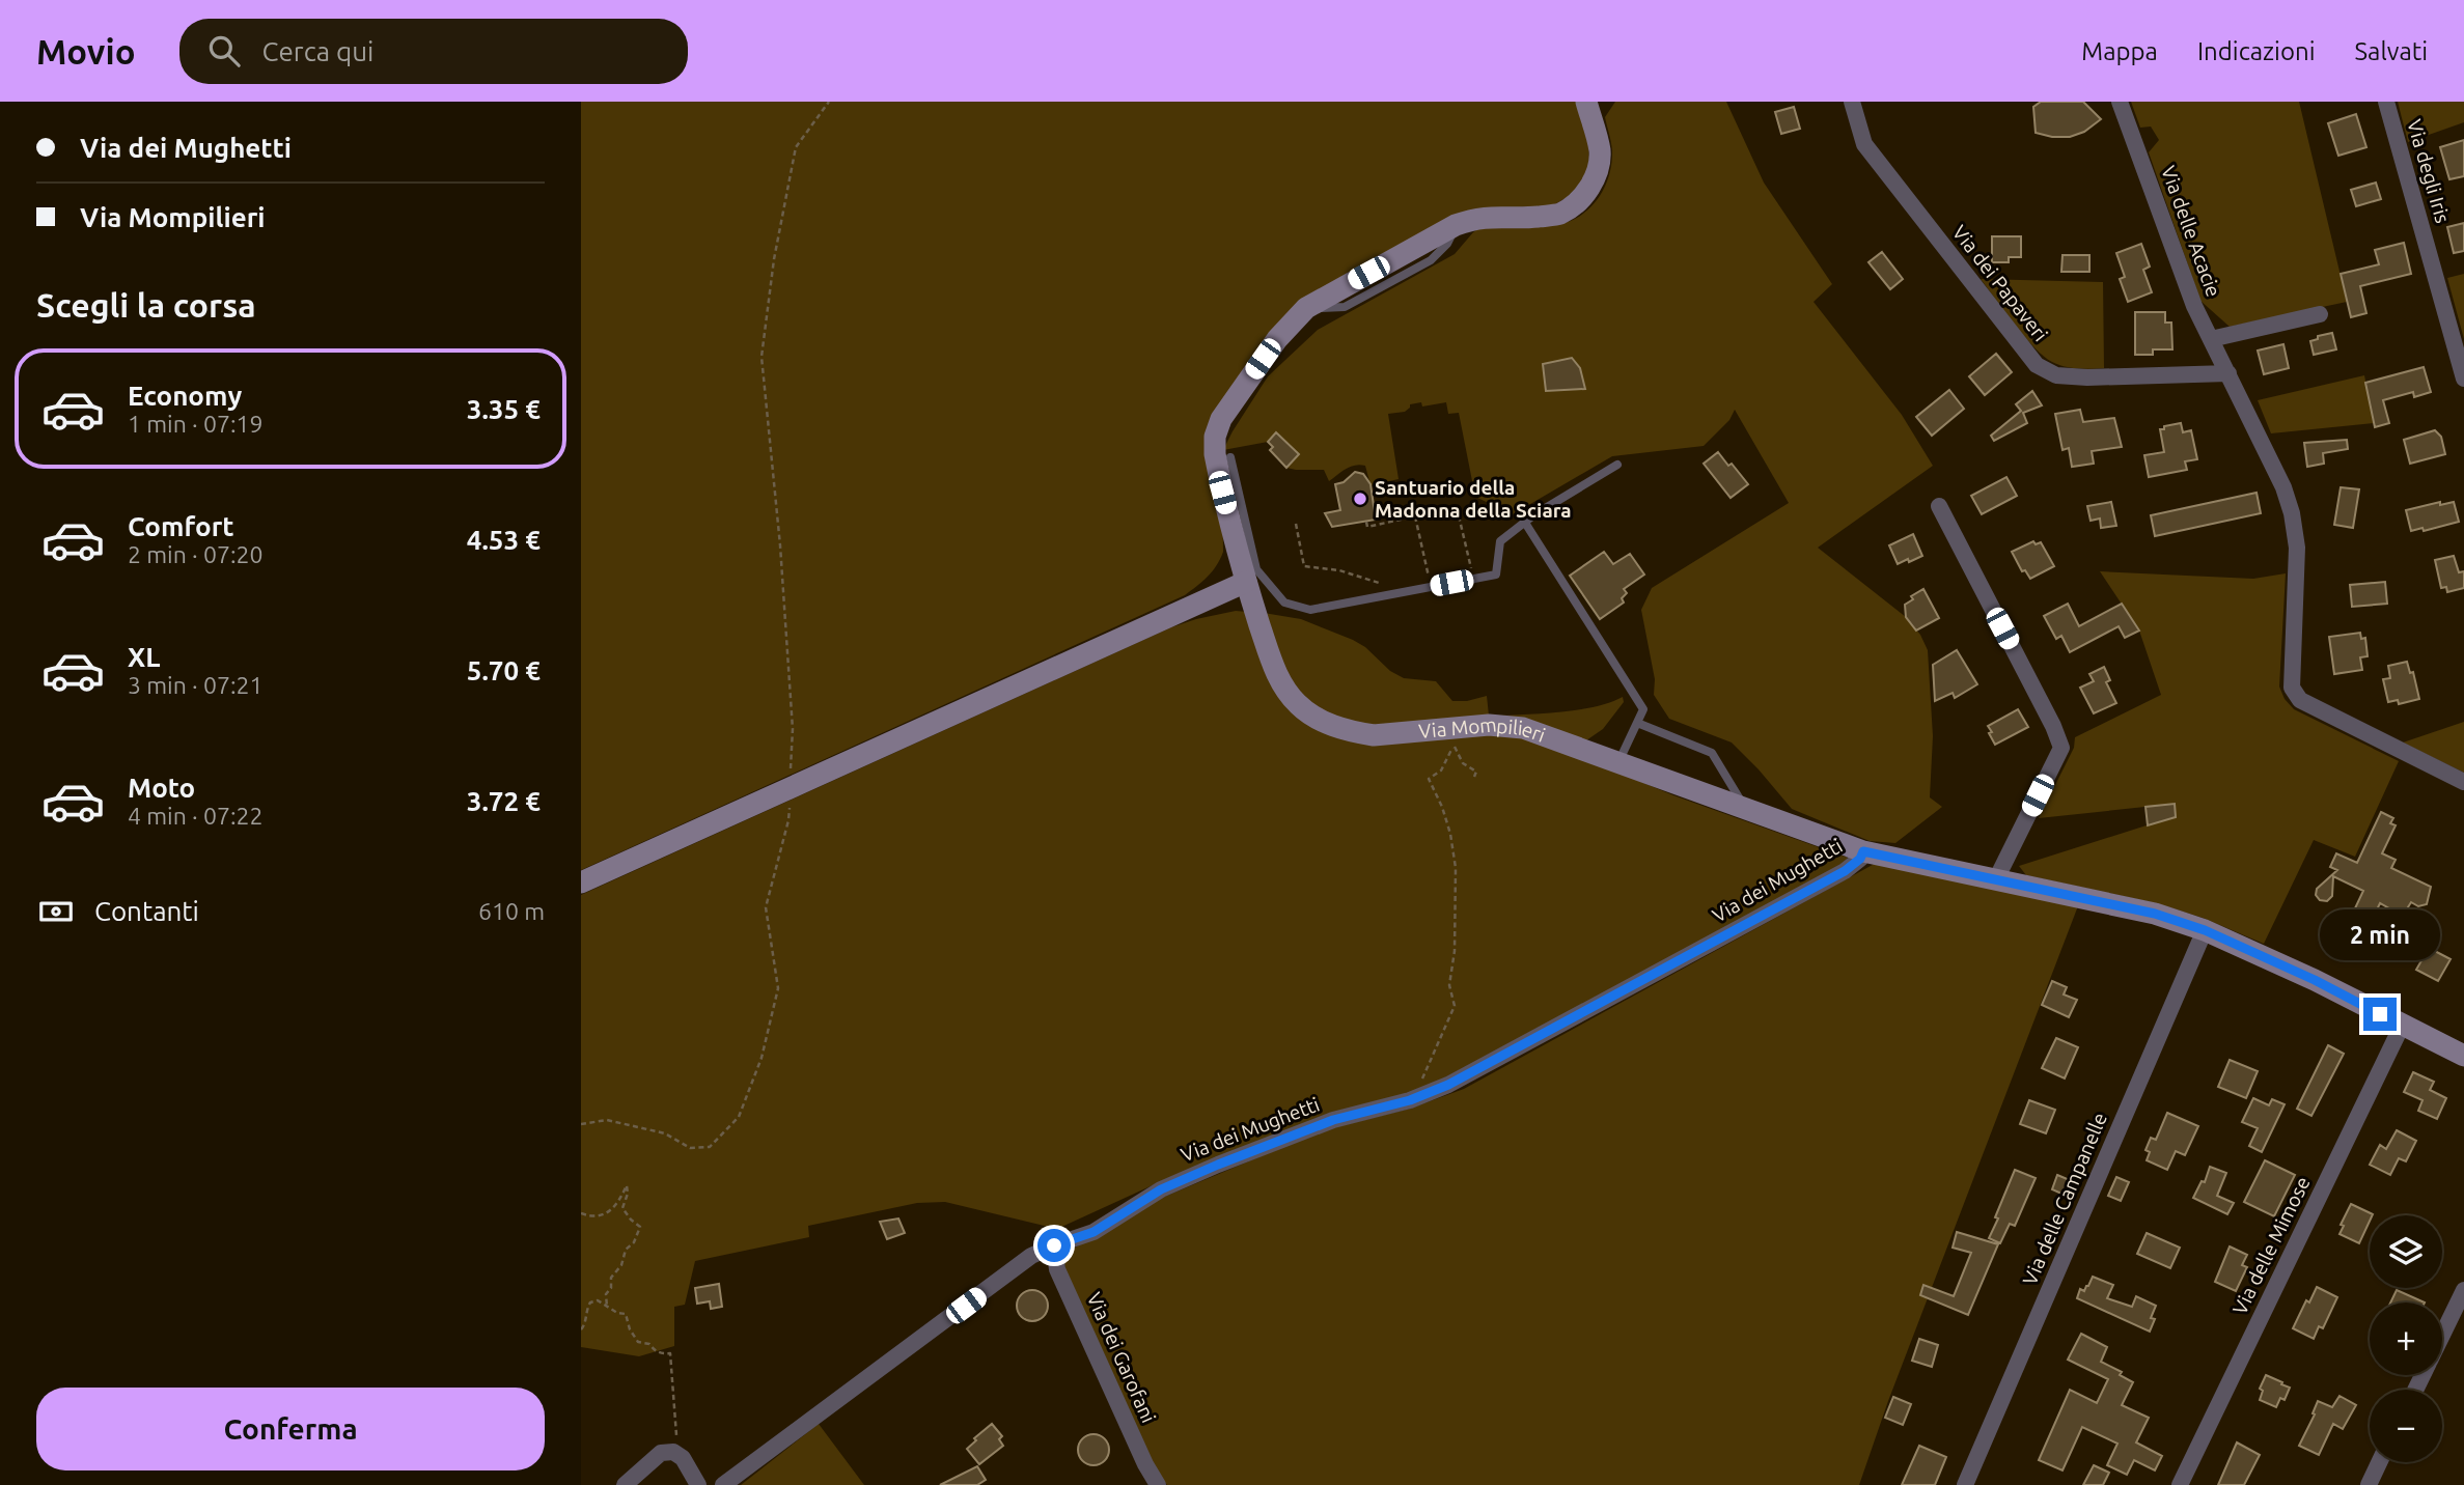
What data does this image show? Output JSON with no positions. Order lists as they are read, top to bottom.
{
  "streets": {
    "street": [
      "Via degli Iris",
      "Via delle Acacie",
      "Via dei Papaveri",
      "Via Mompilieri",
      "Via dei Mughetti",
      "Via delle Campanelle",
      "Via delle Mimose",
      "Via dei Garofani"
    ]
  },
  "crossings": [
    ["Via delle Acacie", "Via dei Papaveri"],
    ["Via Mompilieri", "Via dei Mughetti"],
    ["Via Mompilieri", "Via delle Campanelle"],
    ["Via Mompilieri", "Via delle Mimose"],
    ["Via dei Mughetti", "Via dei Garofani"]
  ],
  "places": ["Santuario della Madonna della Sciara"],
  "page": {
    "header": "Movio",
    "search": "Cerca qui",
    "nav": ["Mappa", "Indicazioni", "Salvati"],
    "banner": ["Via dei Mughetti", "Via Mompilieri"],
    "heading": "Scegli la corsa",
    "list": [
      {
        "name": "Economy",
        "note": "1 min · 07:19",
        "value": "3.35 €"
      },
      {
        "name": "Comfort",
        "note": "2 min · 07:20",
        "value": "4.53 €"
      },
      {
        "name": "XL",
        "note": "3 min · 07:21",
        "value": "5.70 €"
      },
      {
        "name": "Moto",
        "note": "4 min · 07:22",
        "value": "3.72 €"
      }
    ],
    "pay": ["Contanti", "610 m"],
    "bubble": "2 min",
    "map_buttons": ["+", "−"],
    "buttons": "Conferma"
  }
}
